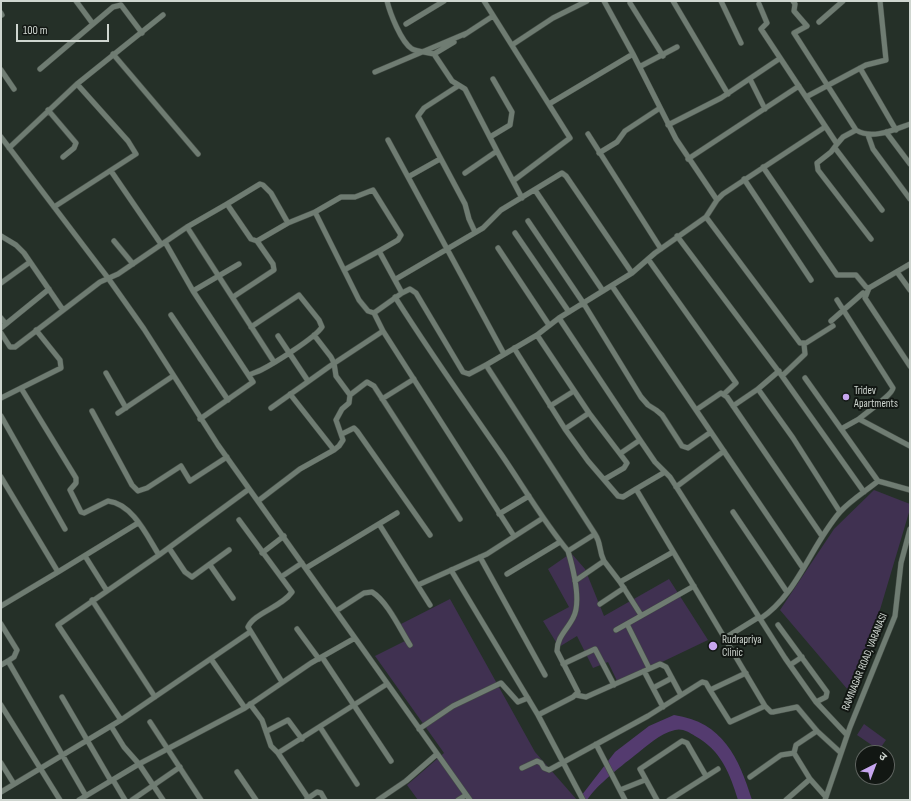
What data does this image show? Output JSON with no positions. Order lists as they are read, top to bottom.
{
  "streets": {
    "street": ["RAMNAGAR ROAD, VARANASI"]
  },
  "places": ["Tridev Apartments", "Rudrapriya Clinic"],
  "scale_bar": "100 m",
  "north": "top right"
}
